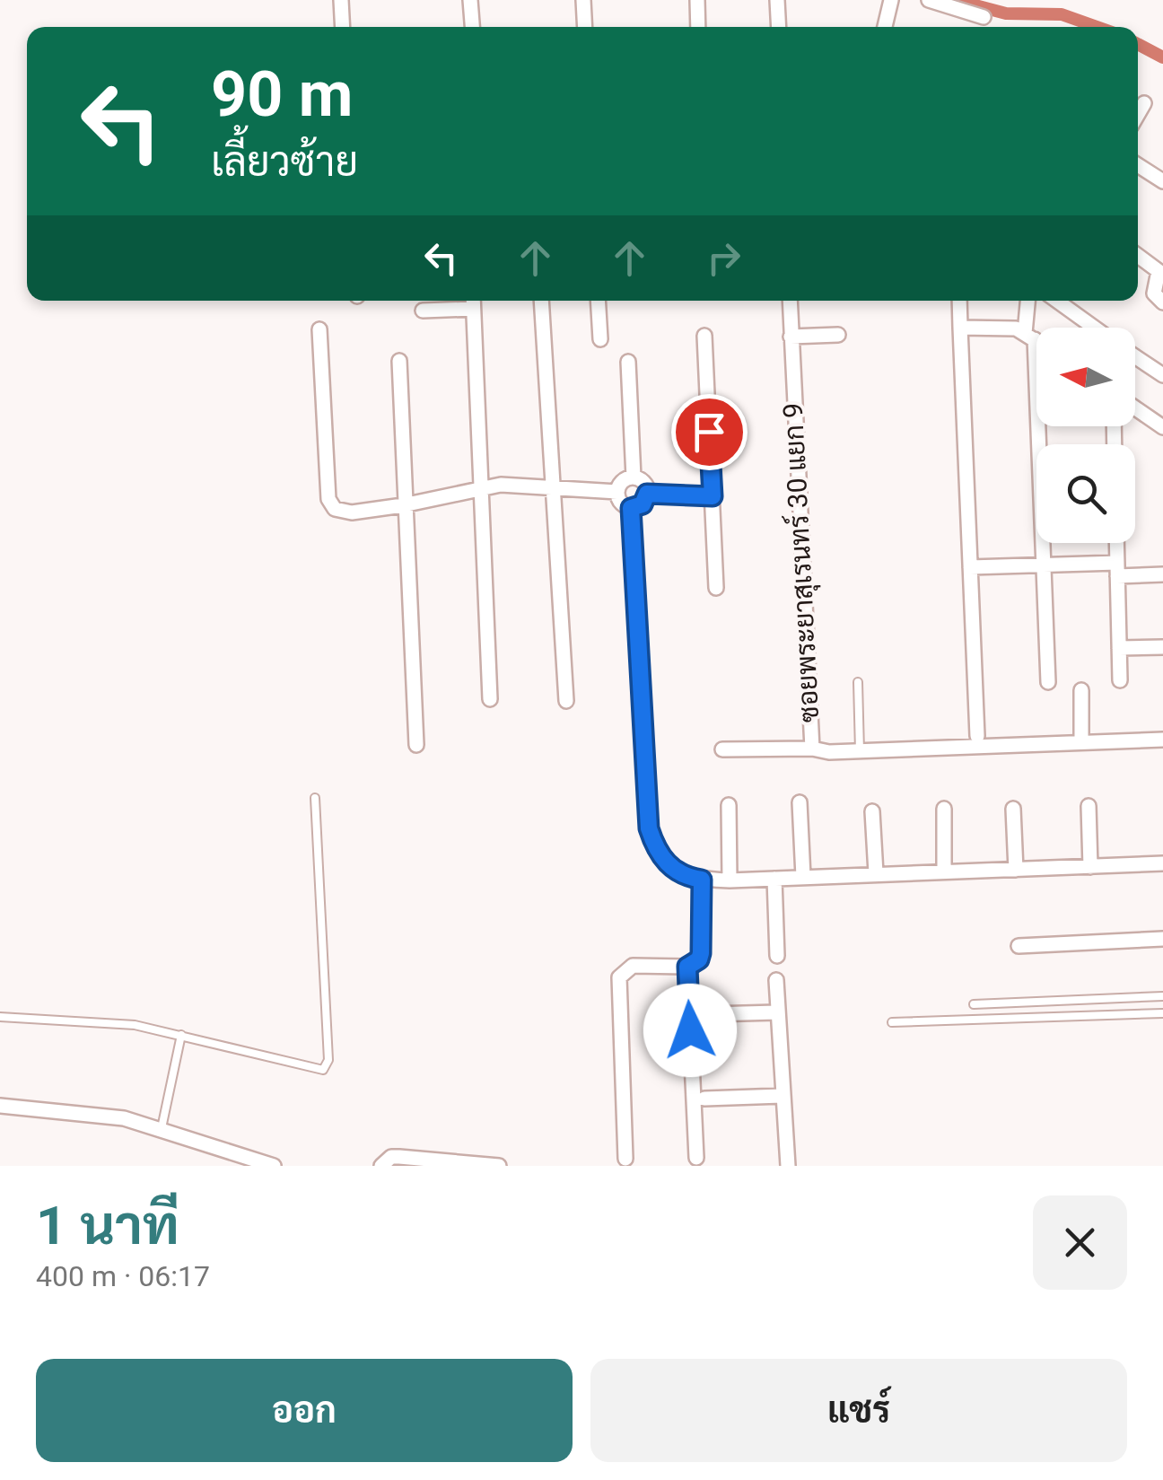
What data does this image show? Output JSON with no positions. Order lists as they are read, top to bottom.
{
  "streets": {
    "street": ["ซอยพระยาสุเรนทร์ 30 แยก 9"]
  },
  "north": "left",
  "page": {
    "turn": ["90 m", "เลี้ยวซ้าย"],
    "heading": ["1 นาที", "400 m · 06:17"],
    "buttons": ["ออก", "แชร์"]
  }
}
